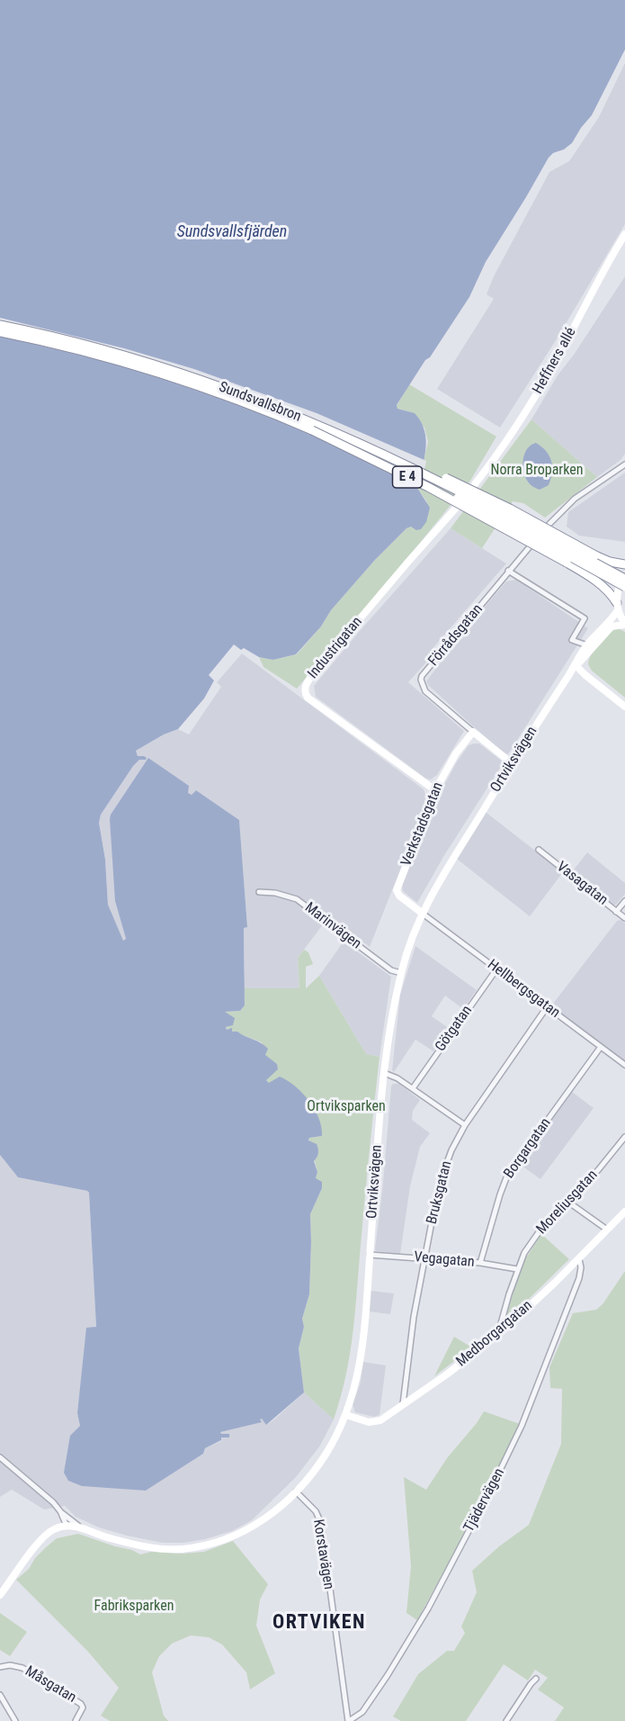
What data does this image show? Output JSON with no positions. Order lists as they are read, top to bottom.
{
  "streets": {
    "highway": ["Sundsvallsbron", "E 4"],
    "street": [
      "Heffners allé",
      "Förrådsgatan",
      "Industrigatan",
      "Ortviksvägen",
      "Verkstadsgatan",
      "Vasagatan",
      "Marinvägen",
      "Hellbergsgatan",
      "Götgatan",
      "Borgargatan",
      "Bruksgatan",
      "Moreliusgatan",
      "Vegagatan",
      "Medborgargatan",
      "Tjädervägen",
      "Korstavägen",
      "Måsgatan"
    ]
  },
  "crossings": [
    ["Sundsvallsbron", "E 4"],
    ["E 4", "Ortviksvägen"],
    ["Förrådsgatan", "Ortviksvägen"],
    ["Förrådsgatan", "Verkstadsgatan"],
    ["Industrigatan", "Verkstadsgatan"],
    ["Ortviksvägen", "Verkstadsgatan"],
    ["Ortviksvägen", "Marinvägen"],
    ["Ortviksvägen", "Hellbergsgatan"],
    ["Ortviksvägen", "Vegagatan"],
    ["Ortviksvägen", "Medborgargatan"],
    ["Ortviksvägen", "Korstavägen"],
    ["Verkstadsgatan", "Hellbergsgatan"],
    ["Hellbergsgatan", "Götgatan"],
    ["Hellbergsgatan", "Borgargatan"],
    ["Hellbergsgatan", "Bruksgatan"],
    ["Borgargatan", "Vegagatan"],
    ["Bruksgatan", "Vegagatan"],
    ["Bruksgatan", "Medborgargatan"],
    ["Moreliusgatan", "Vegagatan"],
    ["Moreliusgatan", "Medborgargatan"],
    ["Medborgargatan", "Tjädervägen"],
    ["Tjädervägen", "Korstavägen"]
  ],
  "districts": ["ORTVIKEN"],
  "water": ["Sundsvallsfjärden"],
  "parks": ["Norra Broparken", "Ortviksparken", "Fabriksparken"]
}
